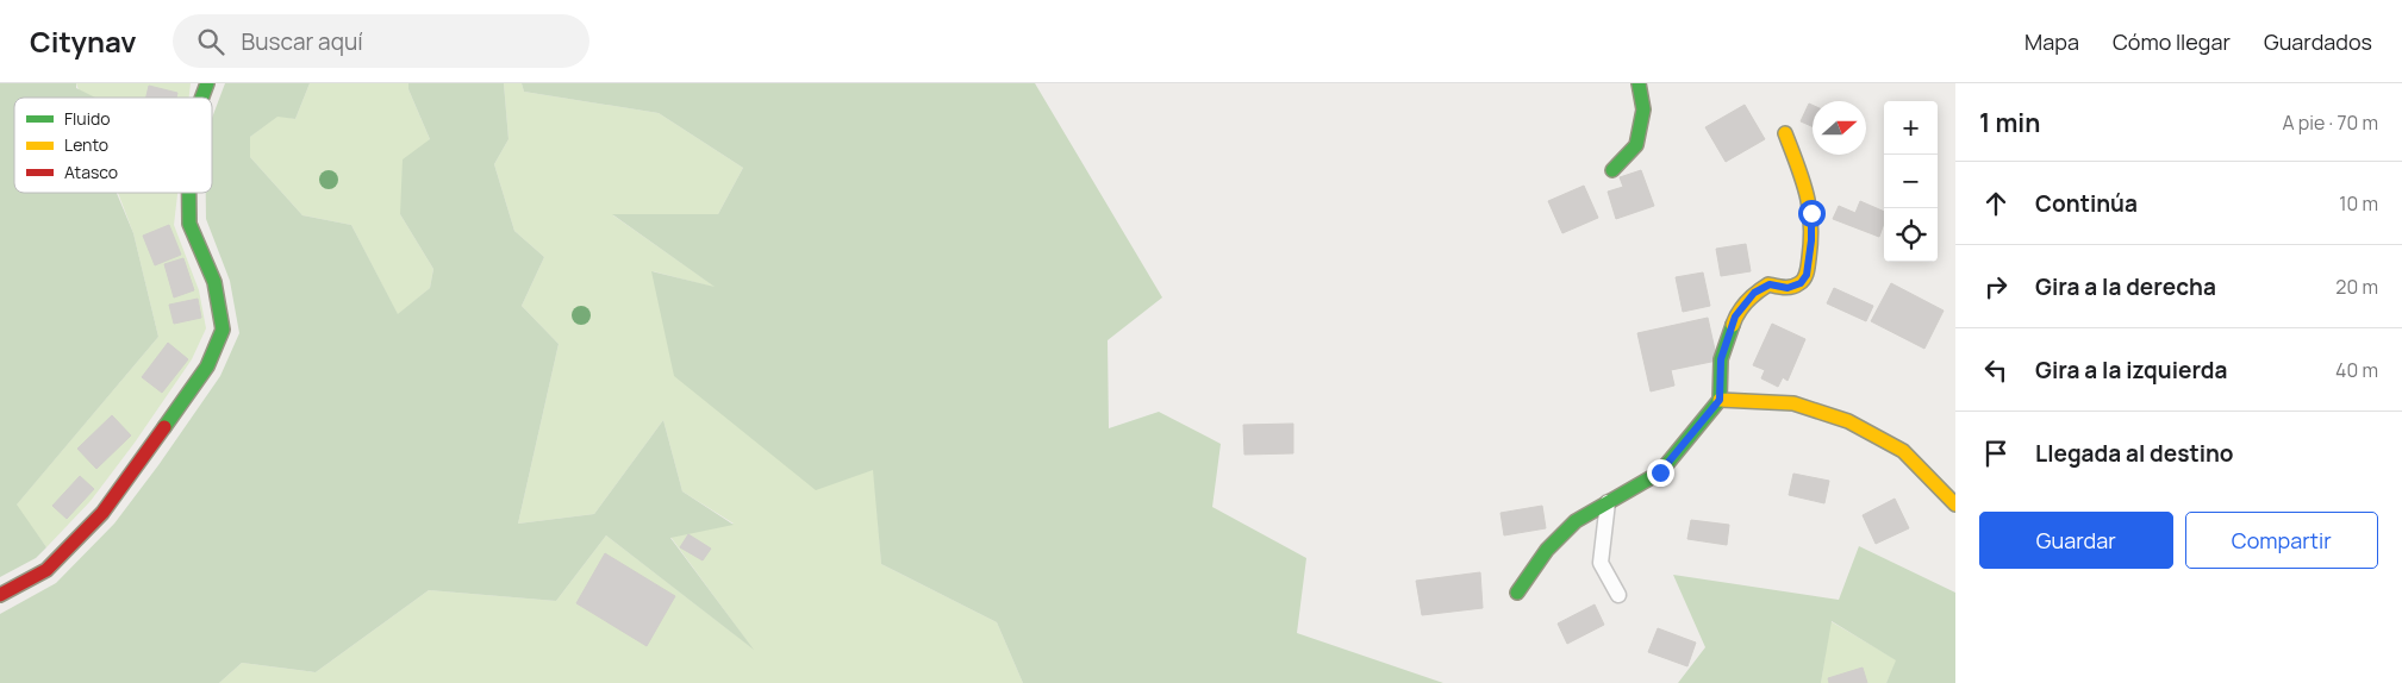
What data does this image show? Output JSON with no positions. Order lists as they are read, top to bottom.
{
  "legend": ["Fluido", "Lento", "Atasco"],
  "north": "right",
  "page": {
    "header": "Citynav",
    "search": "Buscar aquí",
    "nav": ["Mapa", "Cómo llegar", "Guardados"],
    "heading": ["1 min", "A pie · 70 m"],
    "map_buttons": ["+", "−"],
    "list": [
      ["Continúa", "10 m"],
      ["Gira a la derecha", "20 m"],
      ["Gira a la izquierda", "40 m"],
      "Llegada al destino"
    ],
    "buttons": ["Guardar", "Compartir"]
  }
}
